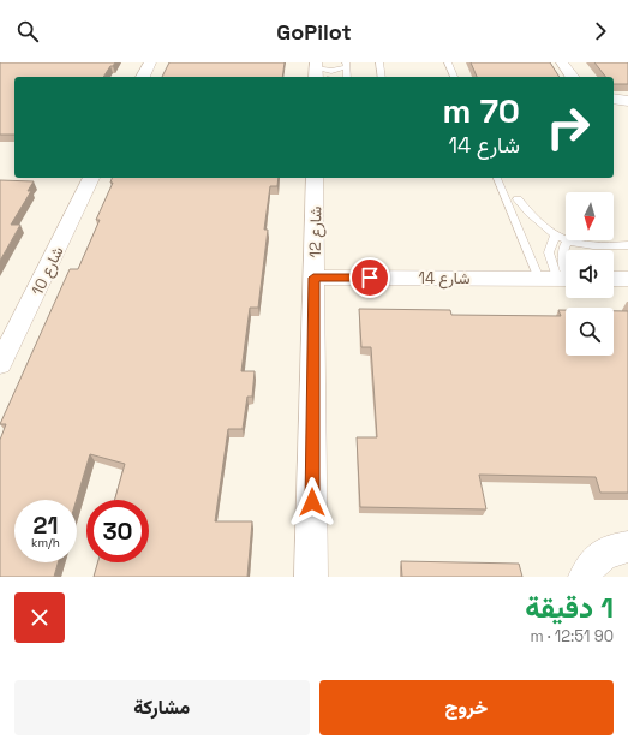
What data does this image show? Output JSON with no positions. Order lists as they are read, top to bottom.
{
  "streets": {
    "street": ["شارع 12", "شارع 10", "شارع 14"]
  },
  "crossings": [
    ["شارع 12", "شارع 14"]
  ],
  "north": "bottom",
  "page": {
    "header": "GoPilot",
    "turn": ["70 m", "شارع 14"],
    "speed": "21 km/h",
    "limit": "30",
    "heading": ["1 دقيقة", "90 m · 12:51"],
    "buttons": ["خروج", "مشاركة"]
  }
}
